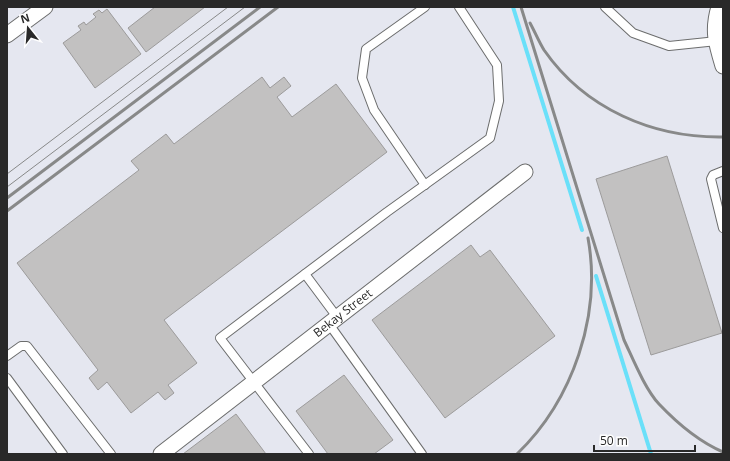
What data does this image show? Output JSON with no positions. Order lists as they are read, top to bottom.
{
  "streets": {
    "street": ["Bekay Street"]
  },
  "scale_bar": "50 m",
  "north": "top"
}
